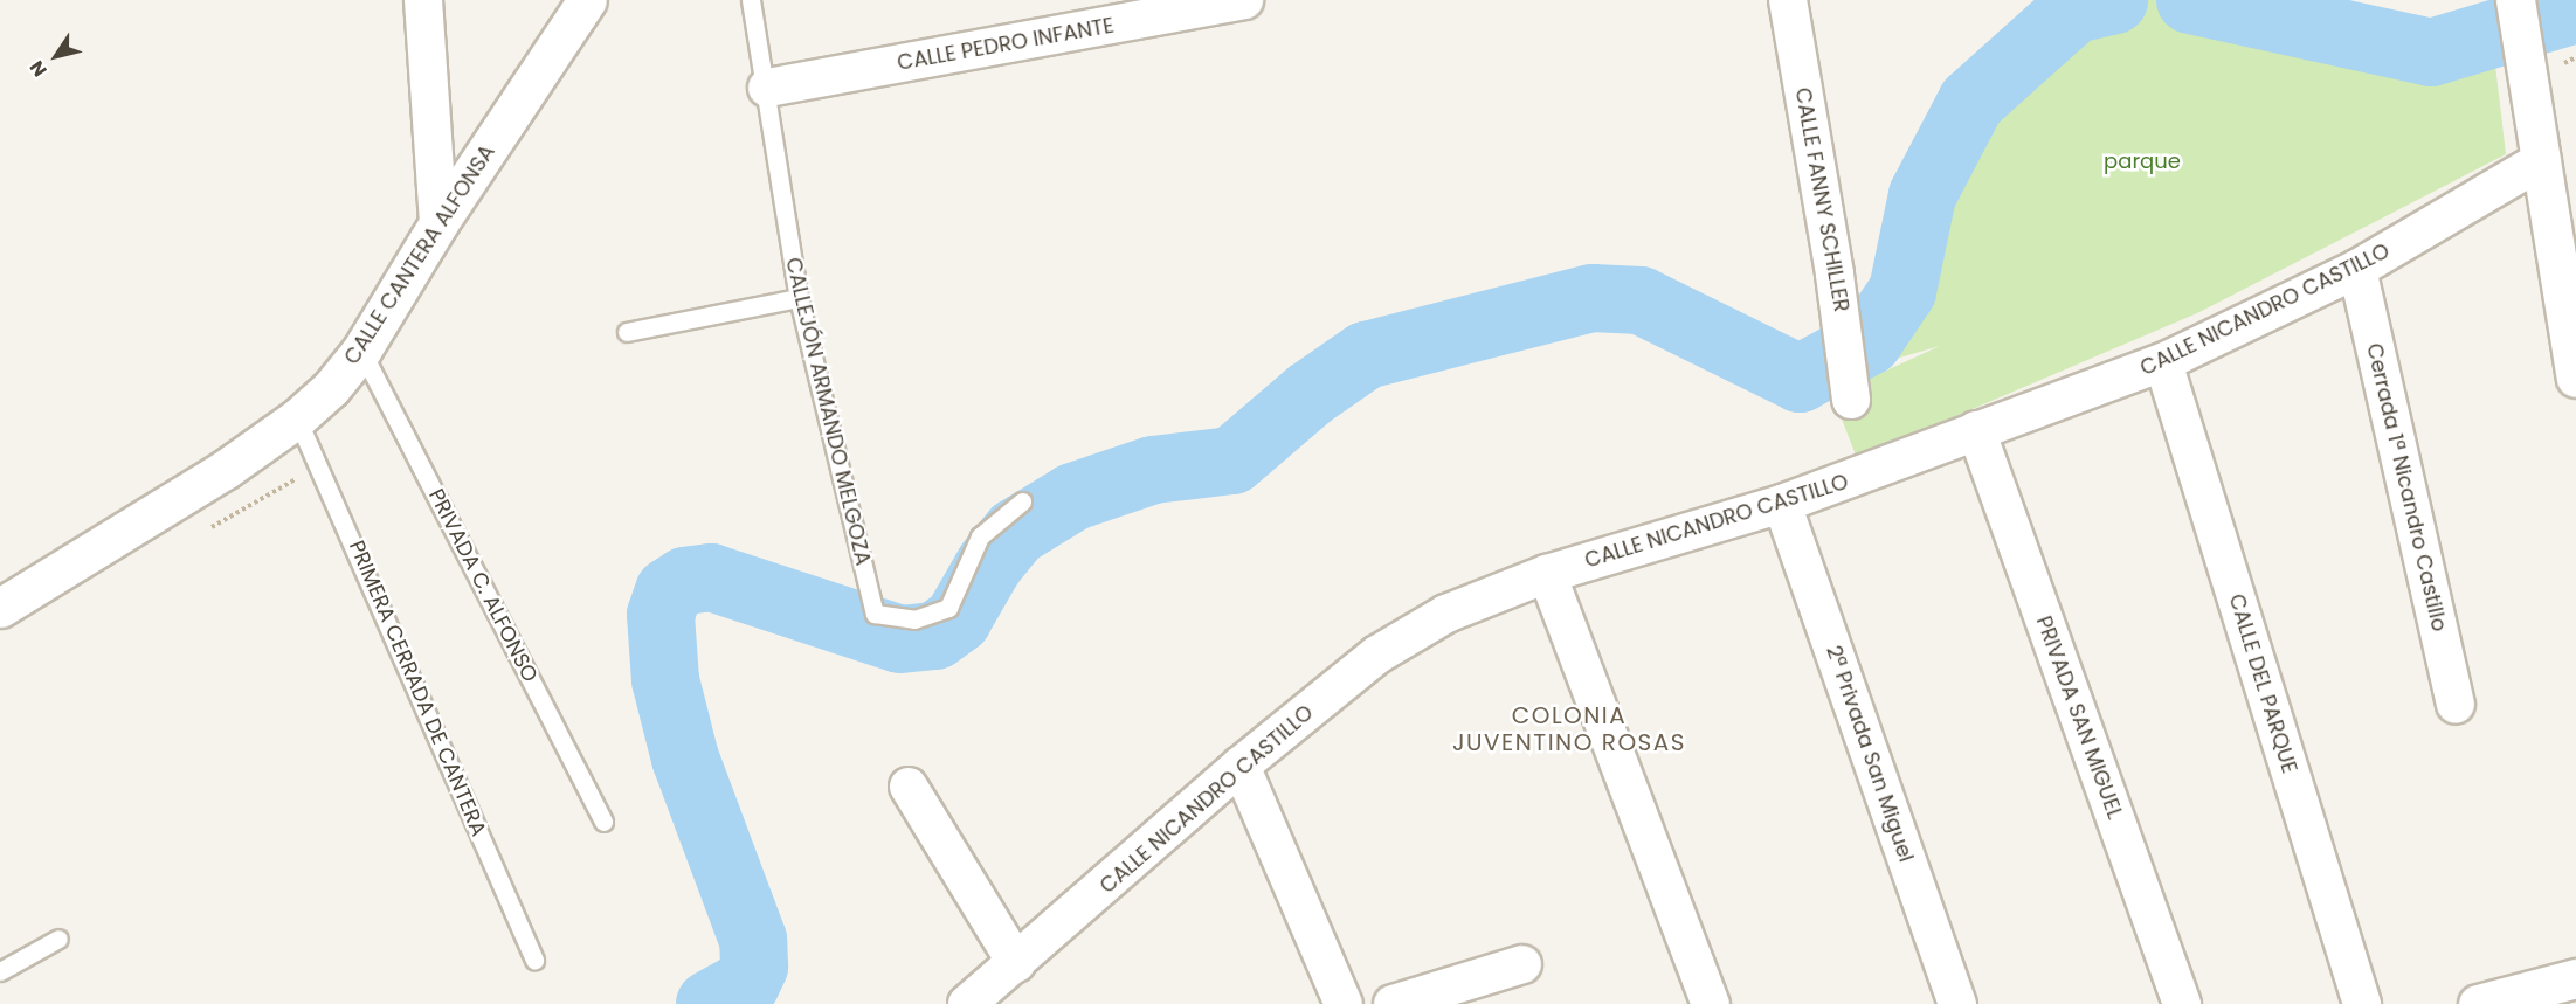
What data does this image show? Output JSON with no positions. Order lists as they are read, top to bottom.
{
  "streets": {
    "street": [
      "CALLE PEDRO INFANTE",
      "CALLE FANNY SCHILLER",
      "CALLE CANTERA ALFONSA",
      "CALLE NICANDRO CASTILLO",
      "Cerrada 1ª Nicandro Castillo",
      "CALLE DEL PARQUE",
      "PRIVADA SAN MIGUEL",
      "2ª Privada San Miguel"
    ],
    "lane": ["CALLEJÓN ARMANDO MELGOZA", "PRIVADA C. ALFONSO", "PRIMERA CERRADA DE CANTERA"]
  },
  "crossings": [
    ["CALLE PEDRO INFANTE", "CALLEJÓN ARMANDO MELGOZA"],
    ["CALLE CANTERA ALFONSA", "PRIVADA C. ALFONSO"],
    ["CALLE CANTERA ALFONSA", "PRIMERA CERRADA DE CANTERA"],
    ["CALLE NICANDRO CASTILLO", "Cerrada 1ª Nicandro Castillo"],
    ["CALLE NICANDRO CASTILLO", "CALLE DEL PARQUE"],
    ["CALLE NICANDRO CASTILLO", "PRIVADA SAN MIGUEL"],
    ["CALLE NICANDRO CASTILLO", "2ª Privada San Miguel"]
  ],
  "districts": ["COLONIA JUVENTINO ROSAS"],
  "parks": ["parque"],
  "north": "bottom left"
}
